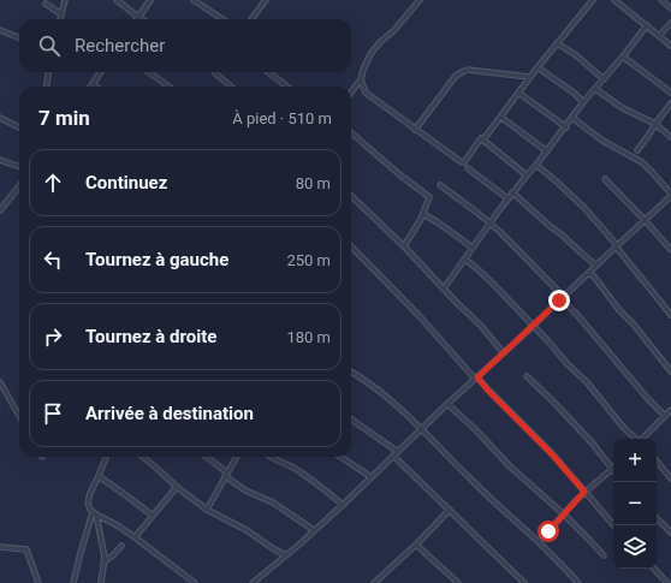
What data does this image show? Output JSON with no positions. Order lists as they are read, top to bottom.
{
  "page": {
    "search": "Rechercher",
    "heading": ["7 min", "À pied · 510 m"],
    "list": [
      ["Continuez", "80 m"],
      ["Tournez à gauche", "250 m"],
      ["Tournez à droite", "180 m"],
      "Arrivée à destination"
    ],
    "map_buttons": ["+", "−"]
  }
}
